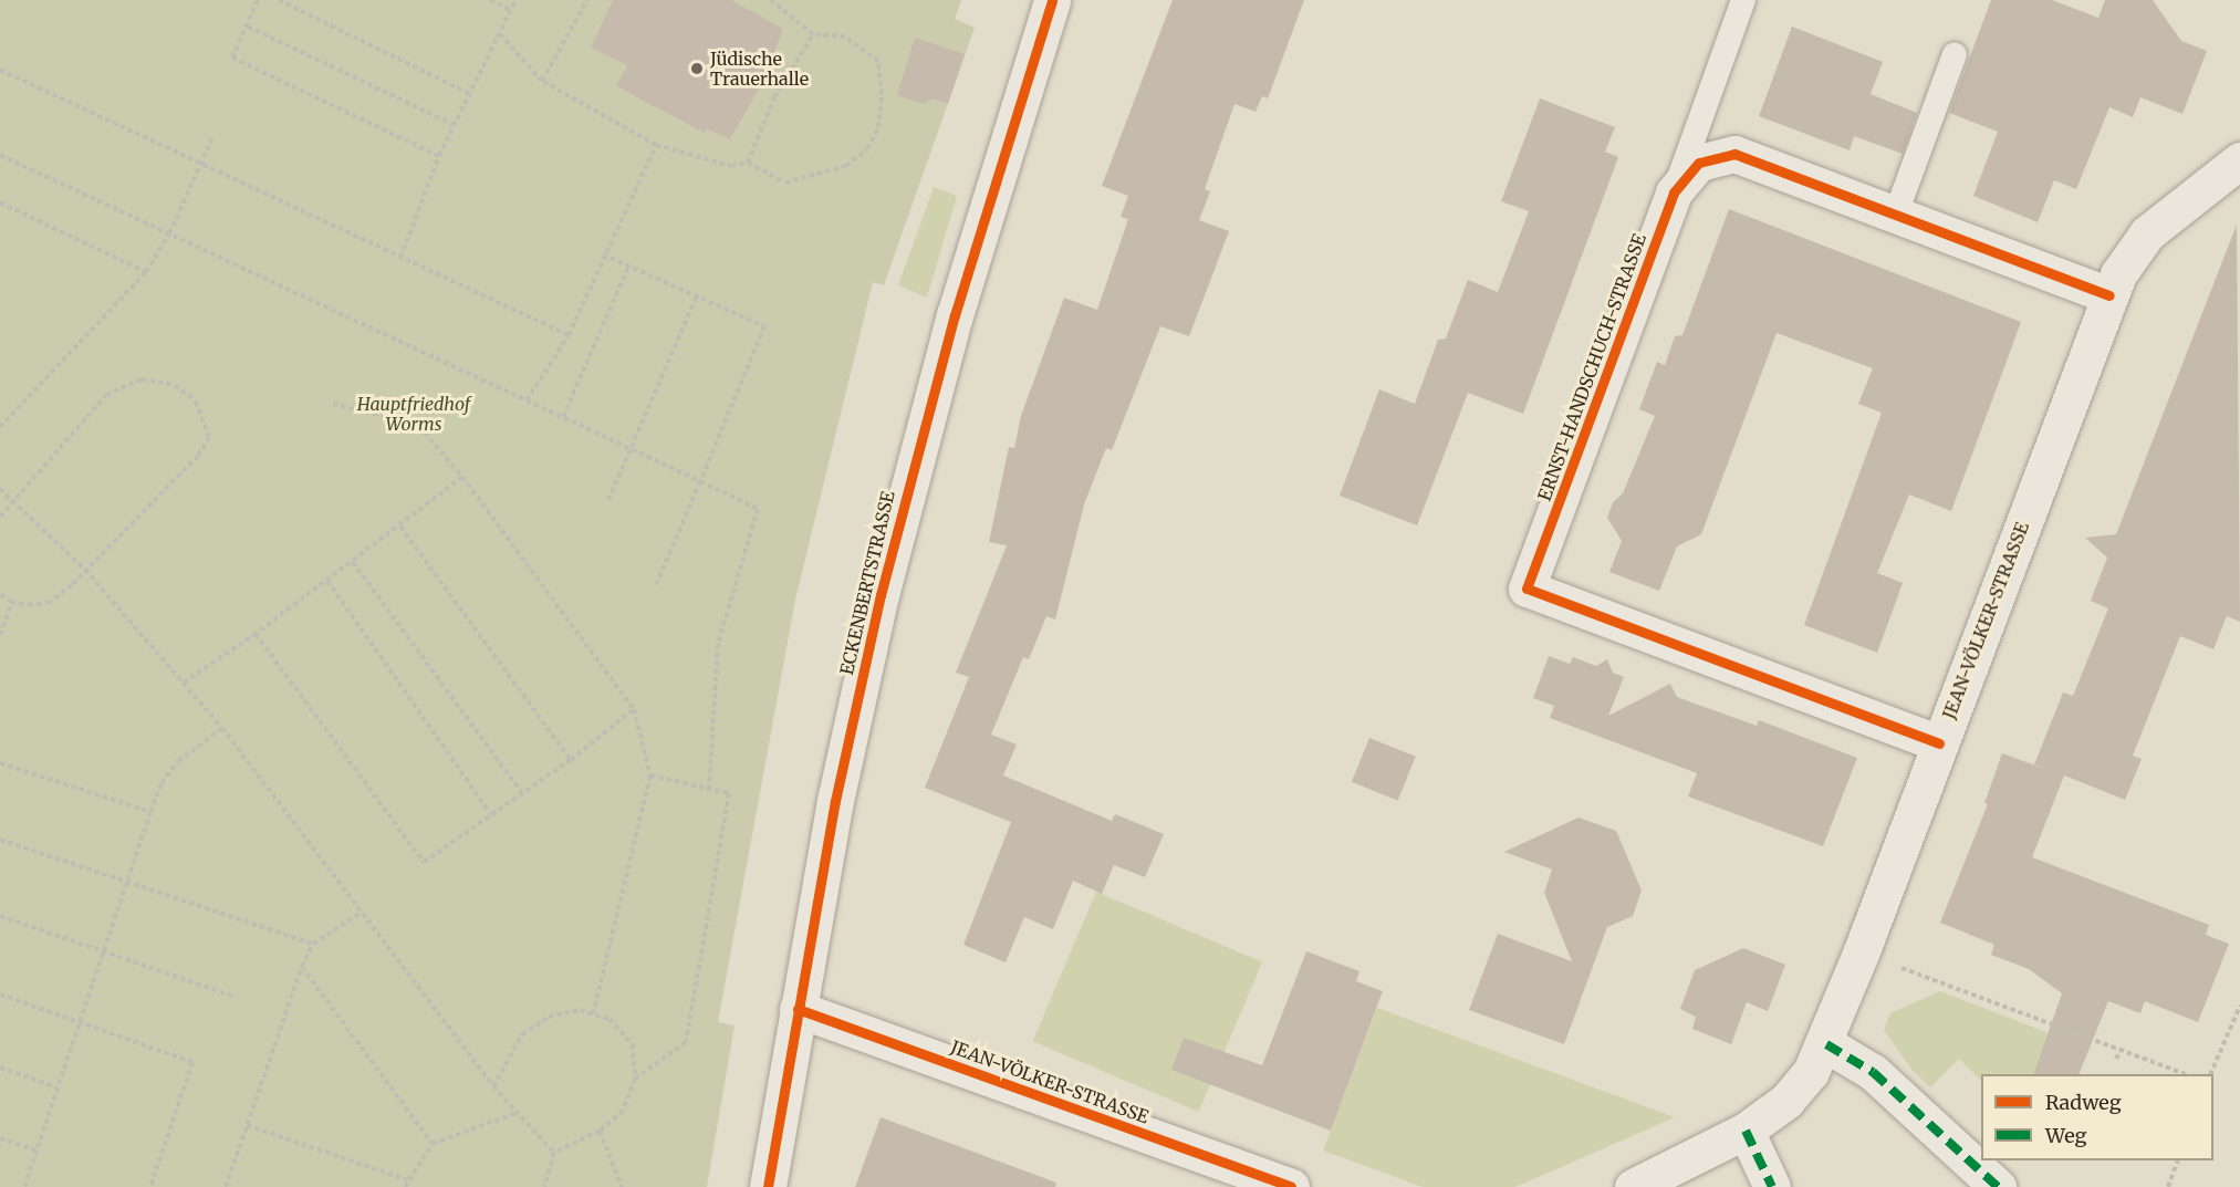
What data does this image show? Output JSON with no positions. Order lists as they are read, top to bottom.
{
  "streets": {
    "street": ["ERNST-HANDSCHUCH-STRASSE", "ECKENBERTSTRASSE", "JEAN-VÖLKER-STRASSE"]
  },
  "crossings": [
    ["ERNST-HANDSCHUCH-STRASSE", "JEAN-VÖLKER-STRASSE"],
    ["ECKENBERTSTRASSE", "JEAN-VÖLKER-STRASSE"]
  ],
  "parks": ["Hauptfriedhof Worms"],
  "places": ["Jüdische Trauerhalle"],
  "legend": ["Radweg", "Weg"]
}
